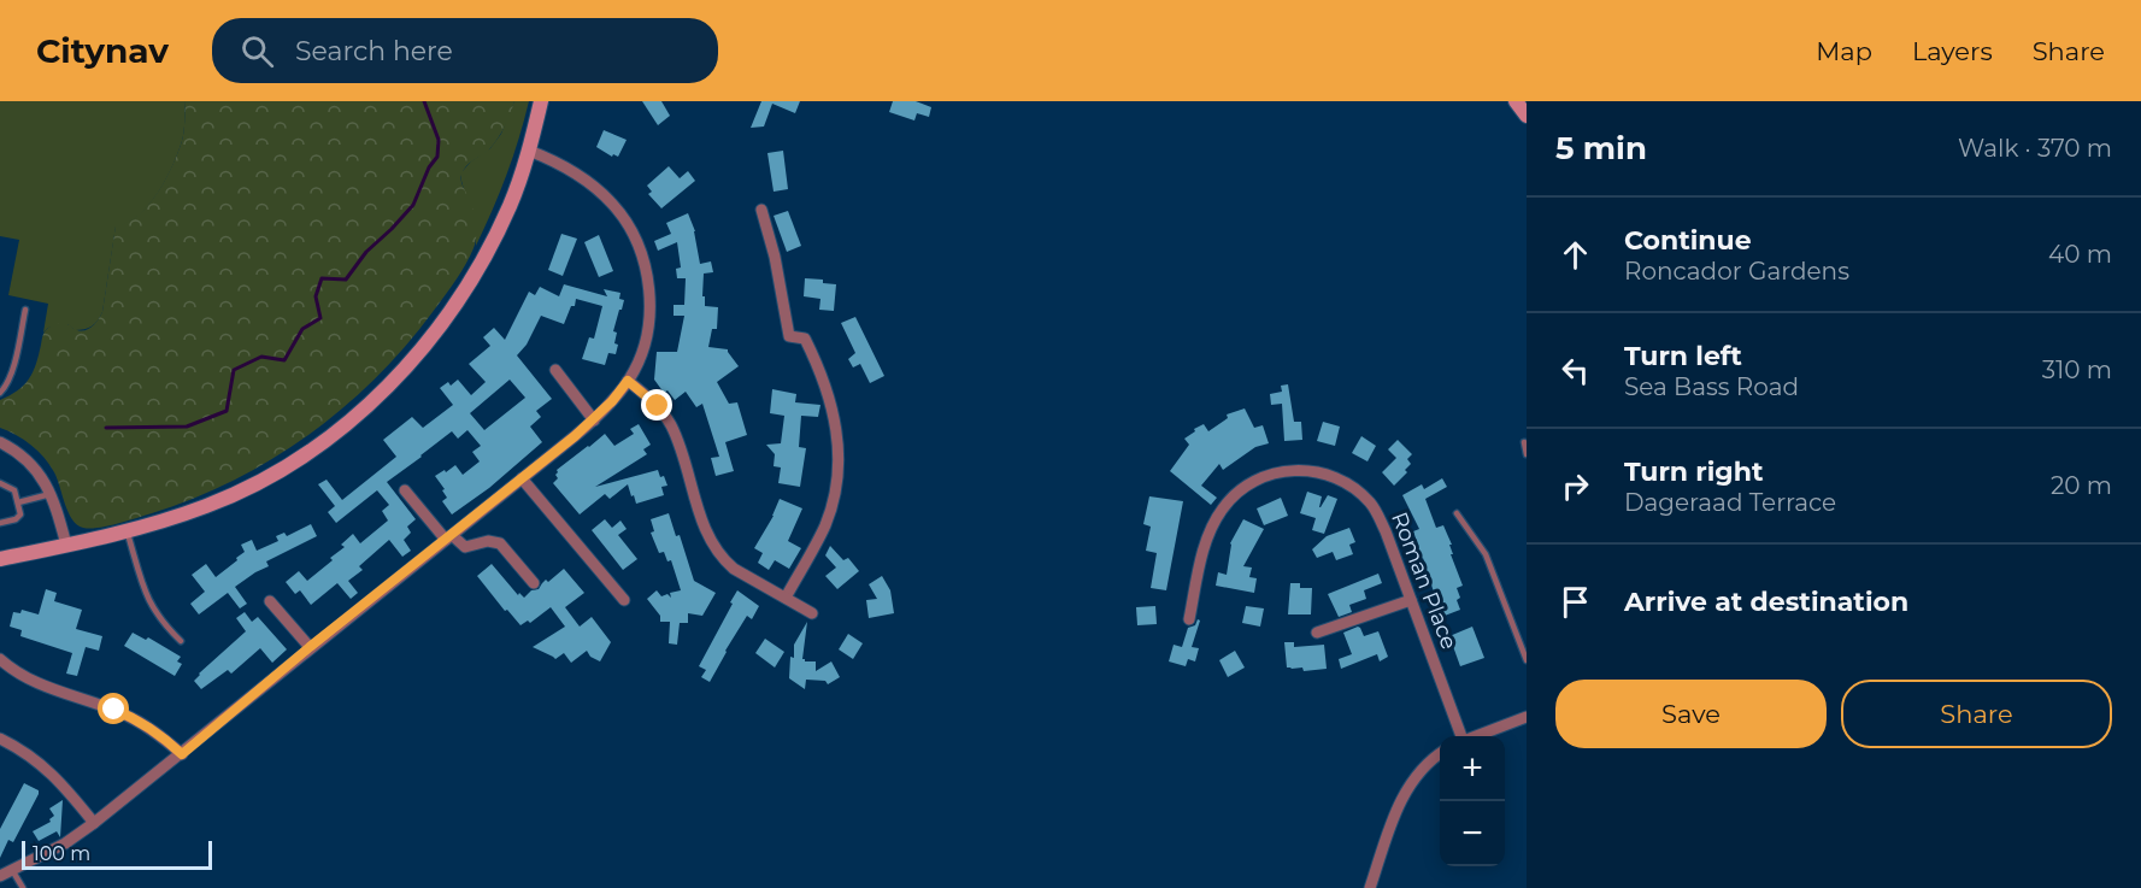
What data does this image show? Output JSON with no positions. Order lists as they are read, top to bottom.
{
  "streets": {
    "street": ["Roman Place"]
  },
  "scale_bar": "100 m",
  "page": {
    "header": "Citynav",
    "search": "Search here",
    "nav": ["Map", "Layers", "Share"],
    "heading": ["5 min", "Walk · 370 m"],
    "list": [
      ["Continue", "Roncador Gardens", "40 m"],
      ["Turn left", "Sea Bass Road", "310 m"],
      ["Turn right", "Dageraad Terrace", "20 m"],
      "Arrive at destination"
    ],
    "buttons": ["Save", "Share"],
    "map_buttons": ["+", "−"],
    "scale": "100 m"
  }
}
